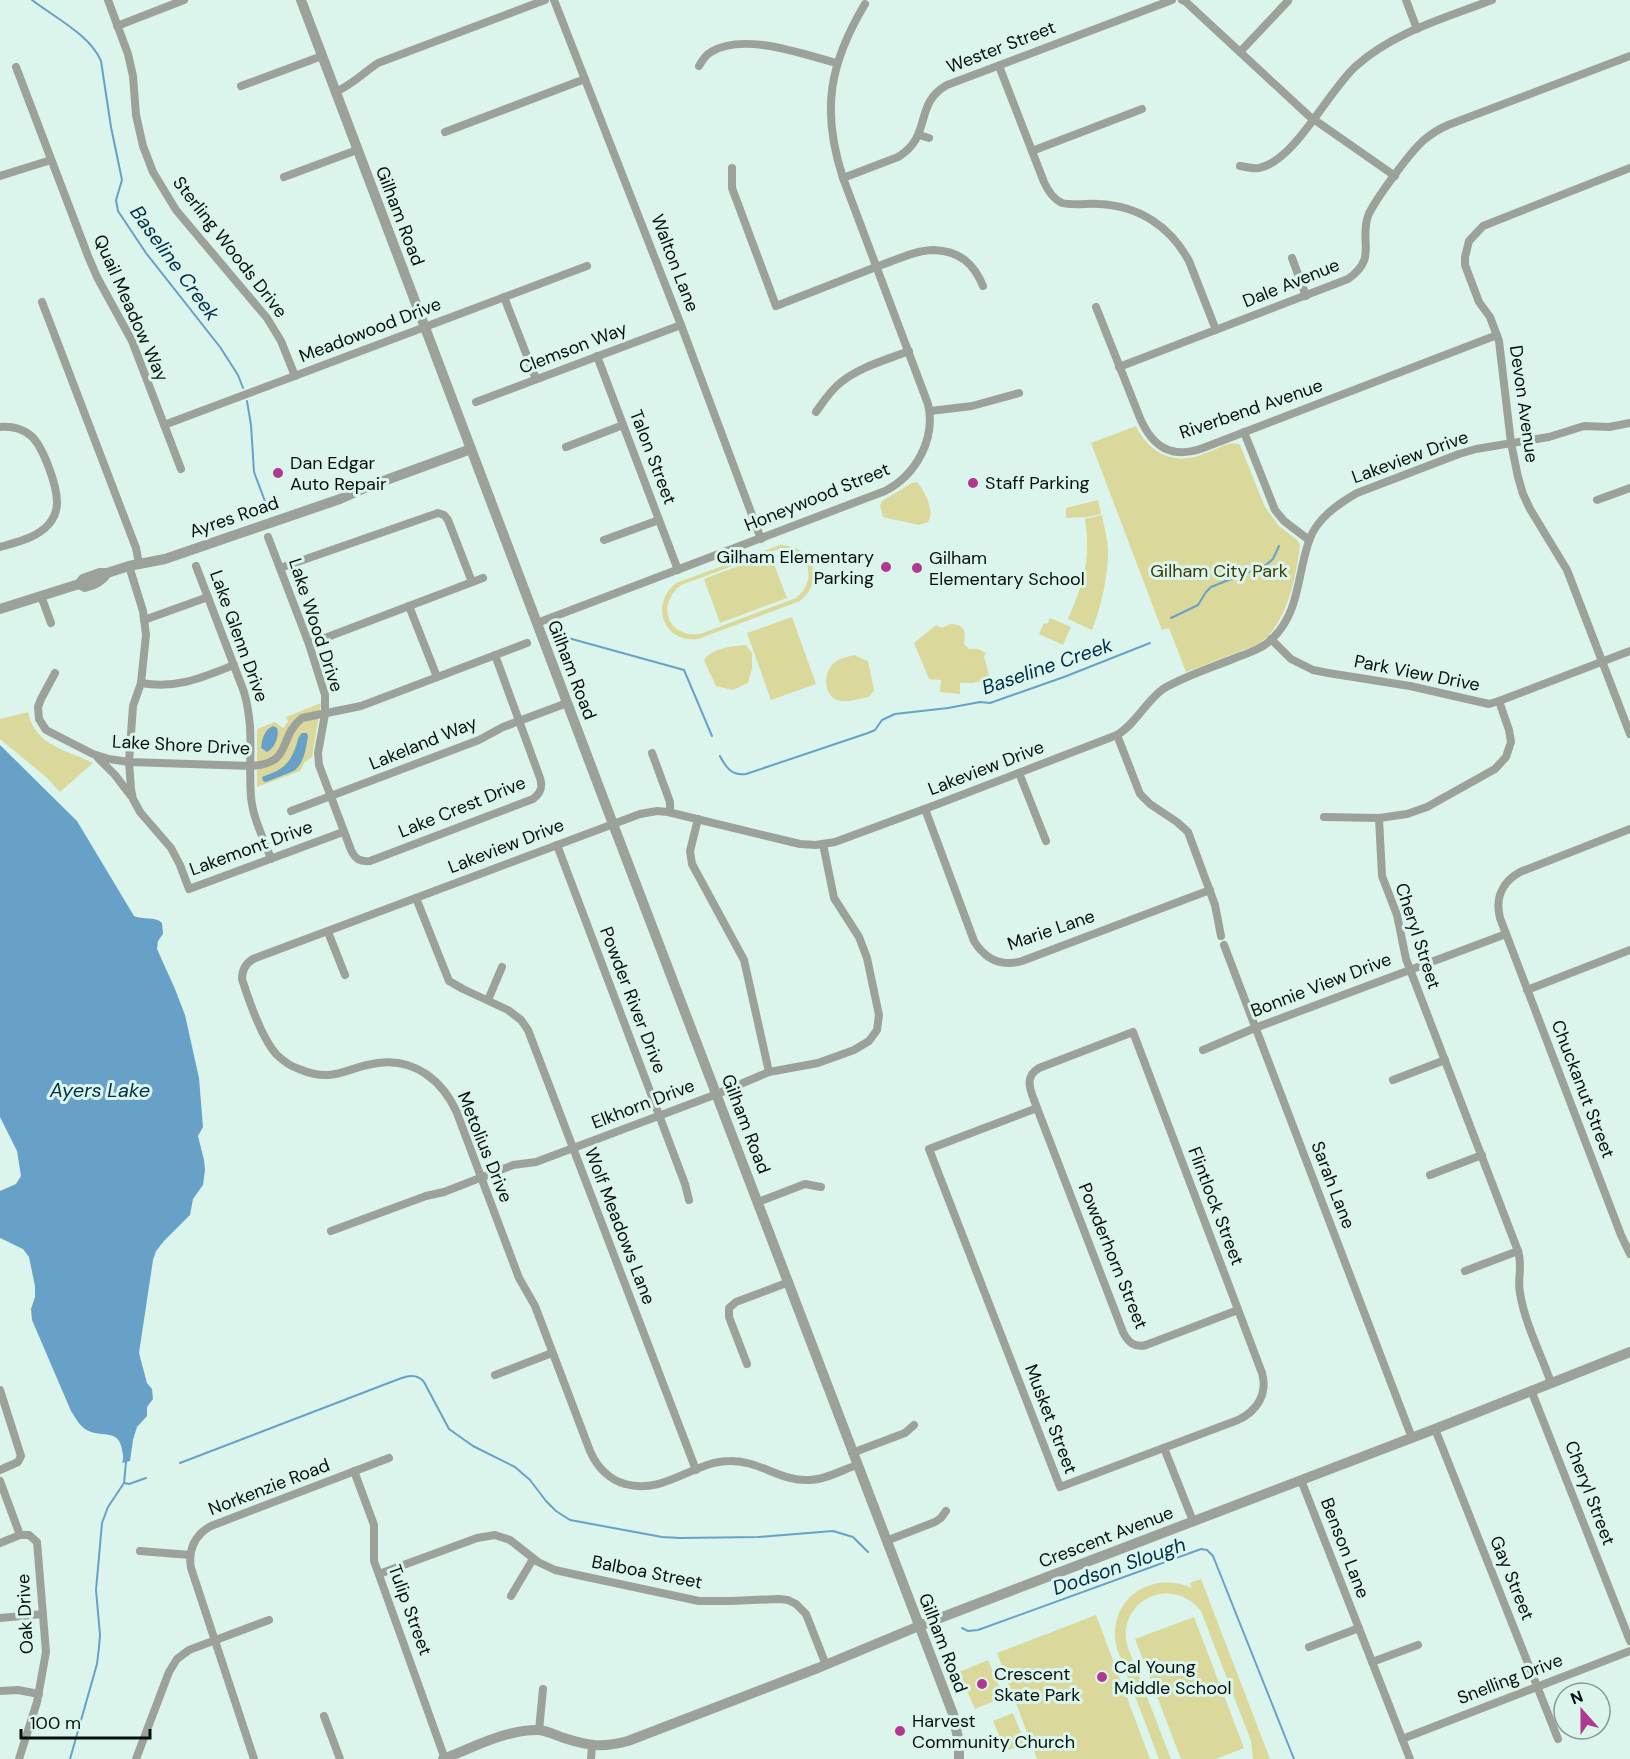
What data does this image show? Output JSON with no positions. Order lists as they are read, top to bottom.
{
  "streets": {
    "street": [
      "Wester Street",
      "Gilham Road",
      "Sterling Woods Drive",
      "Walton Lane",
      "Dale Avenue",
      "Quail Meadow Way",
      "Meadowood Drive",
      "Clemson Way",
      "Devon Avenue",
      "Riverbend Avenue",
      "Talon Street",
      "Lakeview Drive",
      "Honeywood Street",
      "Ayres Road",
      "Lake Wood Drive",
      "Lake Glenn Drive",
      "Park View Drive",
      "Lakeland Way",
      "Lake Shore Drive",
      "Lake Crest Drive",
      "Lakemont Drive",
      "Marie Lane",
      "Cheryl Street",
      "Bonnie View Drive",
      "Powder River Drive",
      "Chuckanut Street",
      "Elkhorn Drive",
      "Metolius Drive",
      "Sarah Lane",
      "Flintlock Street",
      "Wolf Meadows Lane",
      "Powderhorn Street",
      "Musket Street",
      "Norkenzie Road",
      "Crescent Avenue",
      "Benson Lane",
      "Balboa Street",
      "Gay Street",
      "Tulip Street",
      "Oak Drive",
      "Snelling Drive"
    ]
  },
  "crossings": [
    ["Wester Street", "Honeywood Street"],
    ["Gilham Road", "Meadowood Drive"],
    ["Gilham Road", "Lakeview Drive"],
    ["Gilham Road", "Honeywood Street"],
    ["Gilham Road", "Ayres Road"],
    ["Gilham Road", "Lakeland Way"],
    ["Gilham Road", "Elkhorn Drive"],
    ["Gilham Road", "Metolius Drive"],
    ["Gilham Road", "Crescent Avenue"],
    ["Sterling Woods Drive", "Meadowood Drive"],
    ["Walton Lane", "Clemson Way"],
    ["Walton Lane", "Honeywood Street"],
    ["Dale Avenue", "Riverbend Avenue"],
    ["Quail Meadow Way", "Meadowood Drive"],
    ["Clemson Way", "Talon Street"],
    ["Devon Avenue", "Riverbend Avenue"],
    ["Devon Avenue", "Lakeview Drive"],
    ["Devon Avenue", "Park View Drive"],
    ["Talon Street", "Honeywood Street"],
    ["Lakeview Drive", "Park View Drive"],
    ["Lakeview Drive", "Marie Lane"],
    ["Lakeview Drive", "Powder River Drive"],
    ["Lakeview Drive", "Elkhorn Drive"],
    ["Lakeview Drive", "Metolius Drive"],
    ["Lakeview Drive", "Sarah Lane"],
    ["Lakeview Drive", "Wolf Meadows Lane"],
    ["Ayres Road", "Lakemont Drive"],
    ["Lake Wood Drive", "Lakeland Way"],
    ["Lake Wood Drive", "Lake Shore Drive"],
    ["Lake Wood Drive", "Lake Crest Drive"],
    ["Lake Wood Drive", "Lakemont Drive"],
    ["Lake Glenn Drive", "Lake Shore Drive"],
    ["Lake Glenn Drive", "Lakemont Drive"],
    ["Lakeland Way", "Lake Crest Drive"],
    ["Lake Shore Drive", "Lake Crest Drive"],
    ["Lake Shore Drive", "Lakemont Drive"],
    ["Marie Lane", "Sarah Lane"],
    ["Cheryl Street", "Bonnie View Drive"],
    ["Cheryl Street", "Crescent Avenue"],
    ["Bonnie View Drive", "Chuckanut Street"],
    ["Bonnie View Drive", "Sarah Lane"],
    ["Powder River Drive", "Elkhorn Drive"],
    ["Elkhorn Drive", "Metolius Drive"],
    ["Elkhorn Drive", "Wolf Meadows Lane"],
    ["Metolius Drive", "Wolf Meadows Lane"],
    ["Sarah Lane", "Crescent Avenue"],
    ["Flintlock Street", "Powderhorn Street"],
    ["Flintlock Street", "Musket Street"],
    ["Powderhorn Street", "Musket Street"],
    ["Norkenzie Road", "Tulip Street"],
    ["Crescent Avenue", "Benson Lane"],
    ["Crescent Avenue", "Balboa Street"],
    ["Crescent Avenue", "Gay Street"],
    ["Crescent Avenue", "Tulip Street"],
    ["Benson Lane", "Snelling Drive"],
    ["Balboa Street", "Tulip Street"],
    ["Gay Street", "Snelling Drive"]
  ],
  "water": ["Baseline Creek", "Ayers Lake", "Dodson Slough"],
  "parks": ["Gilham City Park"],
  "places": [
    "Dan Edgar Auto Repair",
    "Staff Parking",
    "Gilham Elementary Parking",
    "Gilham Elementary School",
    "Cal Young Middle School",
    "Crescent Skate Park",
    "Harvest Community Church"
  ],
  "scale_bar": "100 m",
  "north": "top"
}
